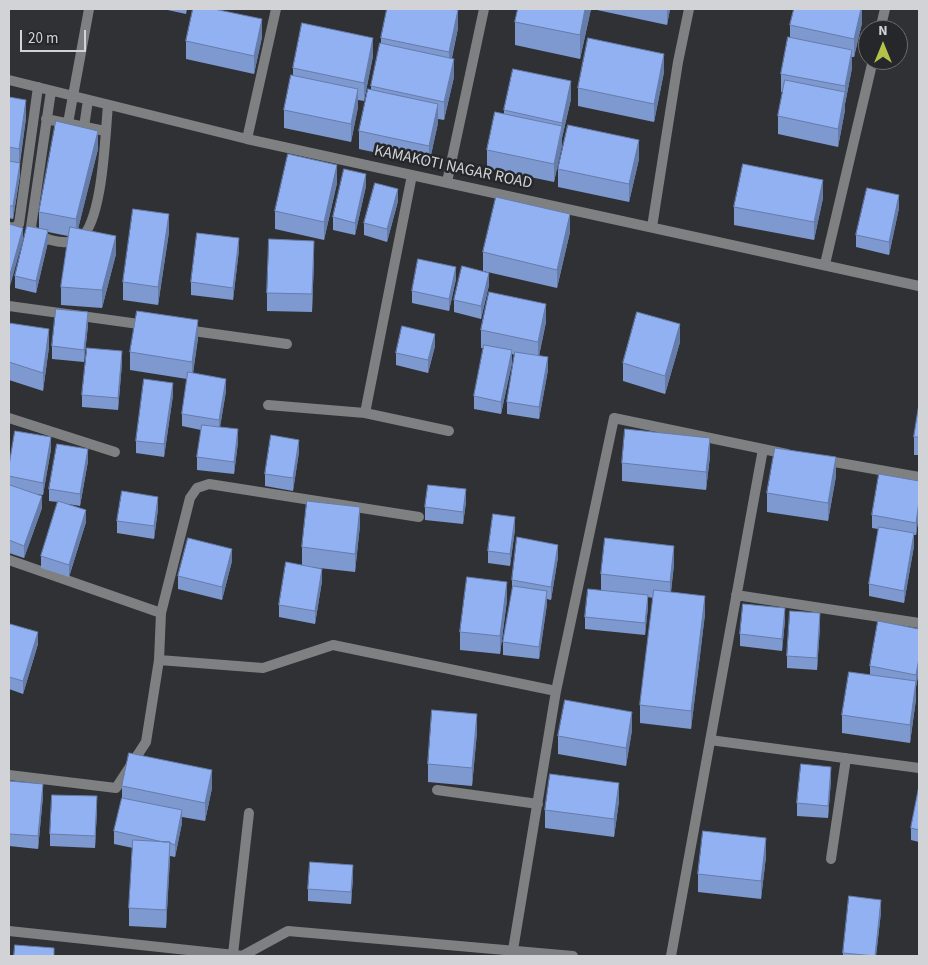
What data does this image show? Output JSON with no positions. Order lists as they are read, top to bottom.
{
  "streets": {
    "street": ["KAMAKOTI NAGAR ROAD"]
  },
  "scale_bar": "20 m",
  "north": "top"
}
